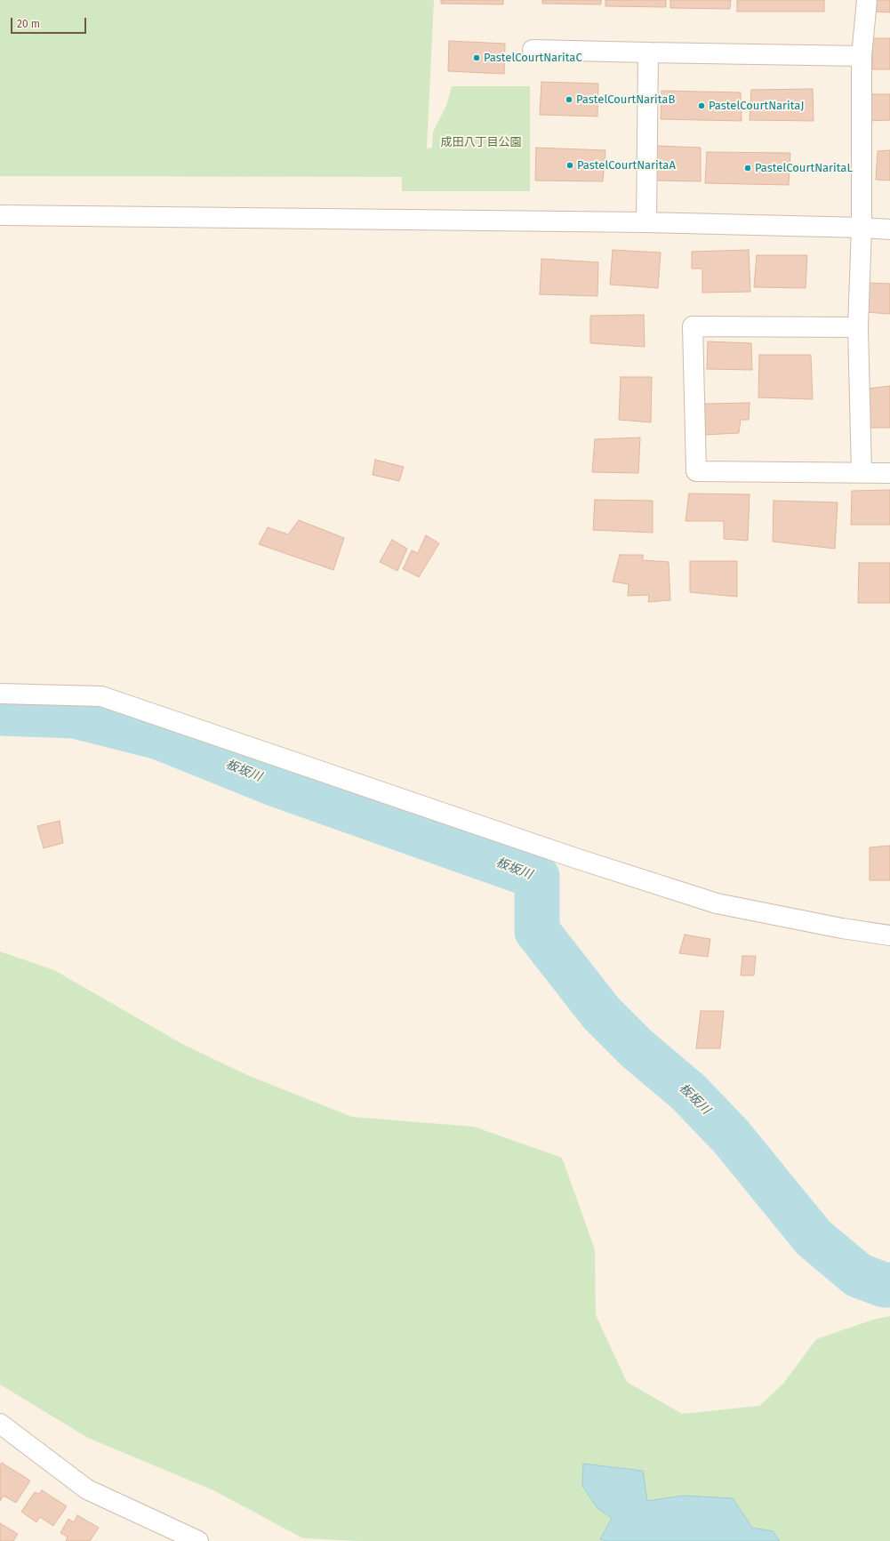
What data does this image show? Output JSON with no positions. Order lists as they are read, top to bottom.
{
  "water": ["板坂川"],
  "parks": ["成田八丁目公園"],
  "places": [
    "PastelCourtNaritaC",
    "PastelCourtNaritaB",
    "PastelCourtNaritaJ",
    "PastelCourtNaritaA",
    "PastelCourtNaritaL"
  ],
  "scale_bar": "20 m"
}
